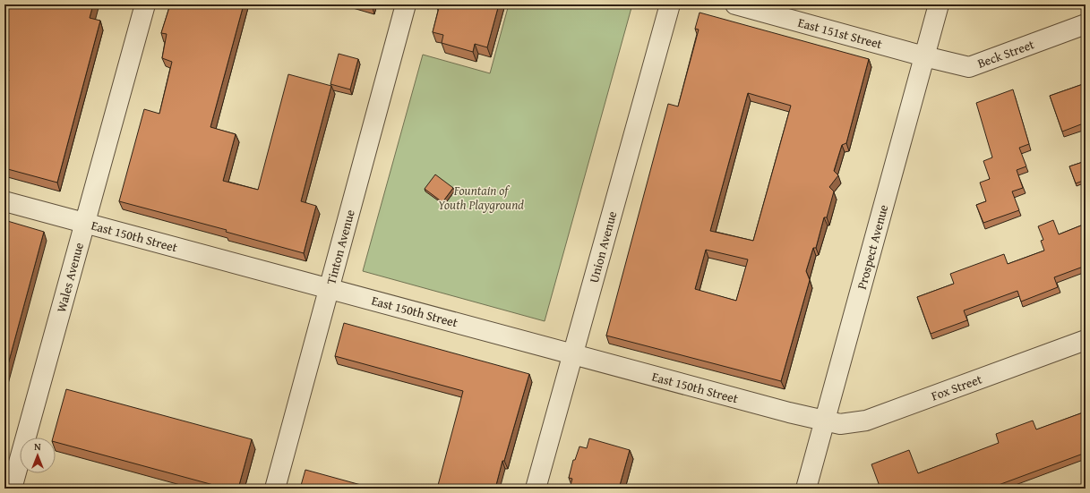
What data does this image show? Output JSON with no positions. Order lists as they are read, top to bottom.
{
  "streets": {
    "street": [
      "East 151st Street",
      "Beck Street",
      "East 150th Street",
      "Tinton Avenue",
      "Union Avenue",
      "Prospect Avenue",
      "Wales Avenue",
      "Fox Street"
    ]
  },
  "crossings": [
    ["East 151st Street", "Beck Street"],
    ["East 151st Street", "Prospect Avenue"],
    ["Beck Street", "Prospect Avenue"],
    ["East 150th Street", "Tinton Avenue"],
    ["East 150th Street", "Union Avenue"],
    ["East 150th Street", "Prospect Avenue"],
    ["East 150th Street", "Wales Avenue"],
    ["East 150th Street", "Fox Street"],
    ["Prospect Avenue", "Fox Street"]
  ],
  "parks": ["Fountain of Youth Playground"],
  "north": "top"
}
